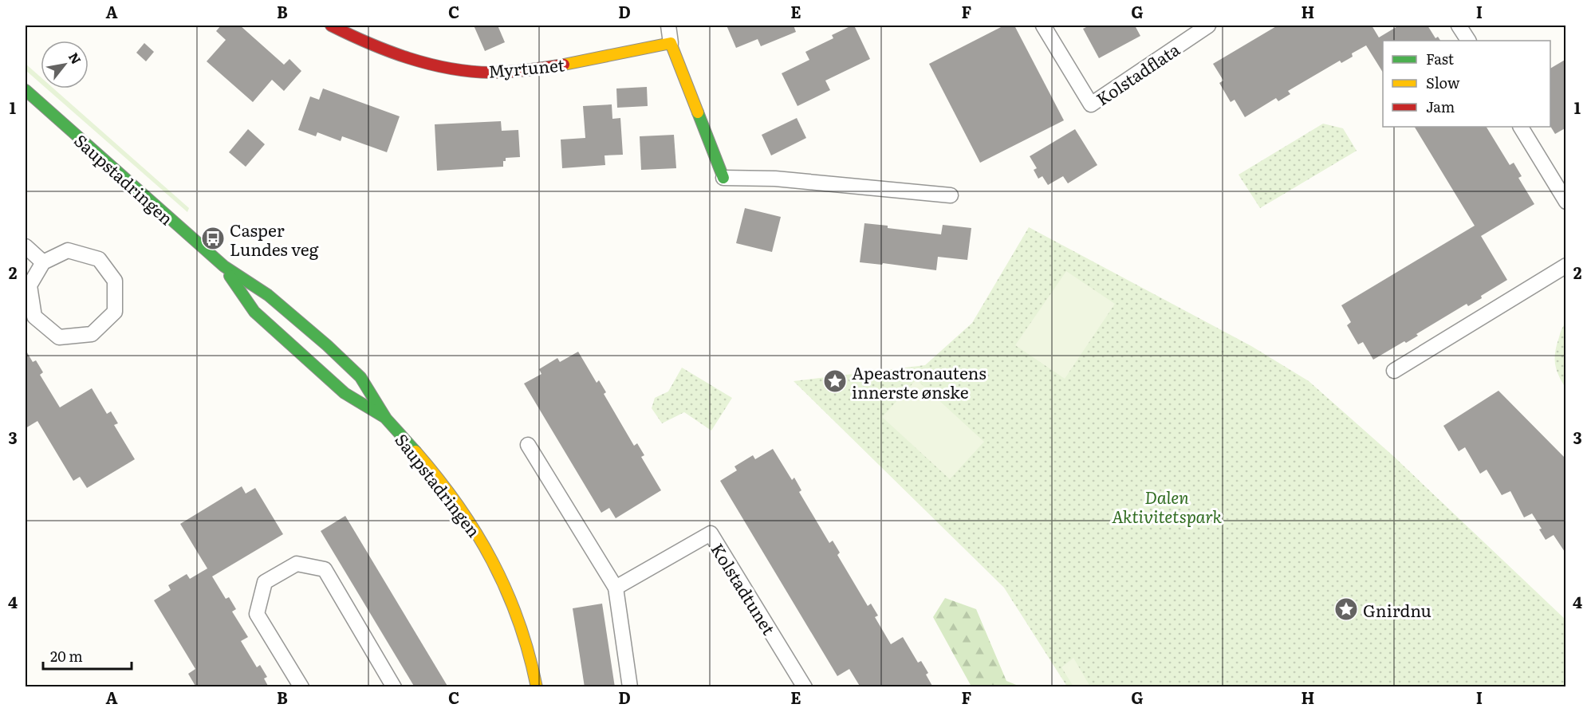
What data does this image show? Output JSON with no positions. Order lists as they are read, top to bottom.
{
  "streets": {
    "street": ["Myrtunet", "Saupstadringen"],
    "lane": ["Kolstadflata", "Kolstadtunet"]
  },
  "parks": ["Dalen Aktivitetspark"],
  "places": {
    "bus stop": ["Casper Lundes veg"],
    "place": ["Apeastronautens innerste ønske", "Gnirdnu"]
  },
  "legend": ["Fast", "Slow", "Jam"],
  "scale_bar": "20 m",
  "north": "top right",
  "grid": {
    "columns": [
      "A",
      "B",
      "C",
      "D",
      "E",
      "F",
      "G",
      "H",
      "I"
    ],
    "rows": [
      "1",
      "2",
      "3",
      "4"
    ]
  }
}
